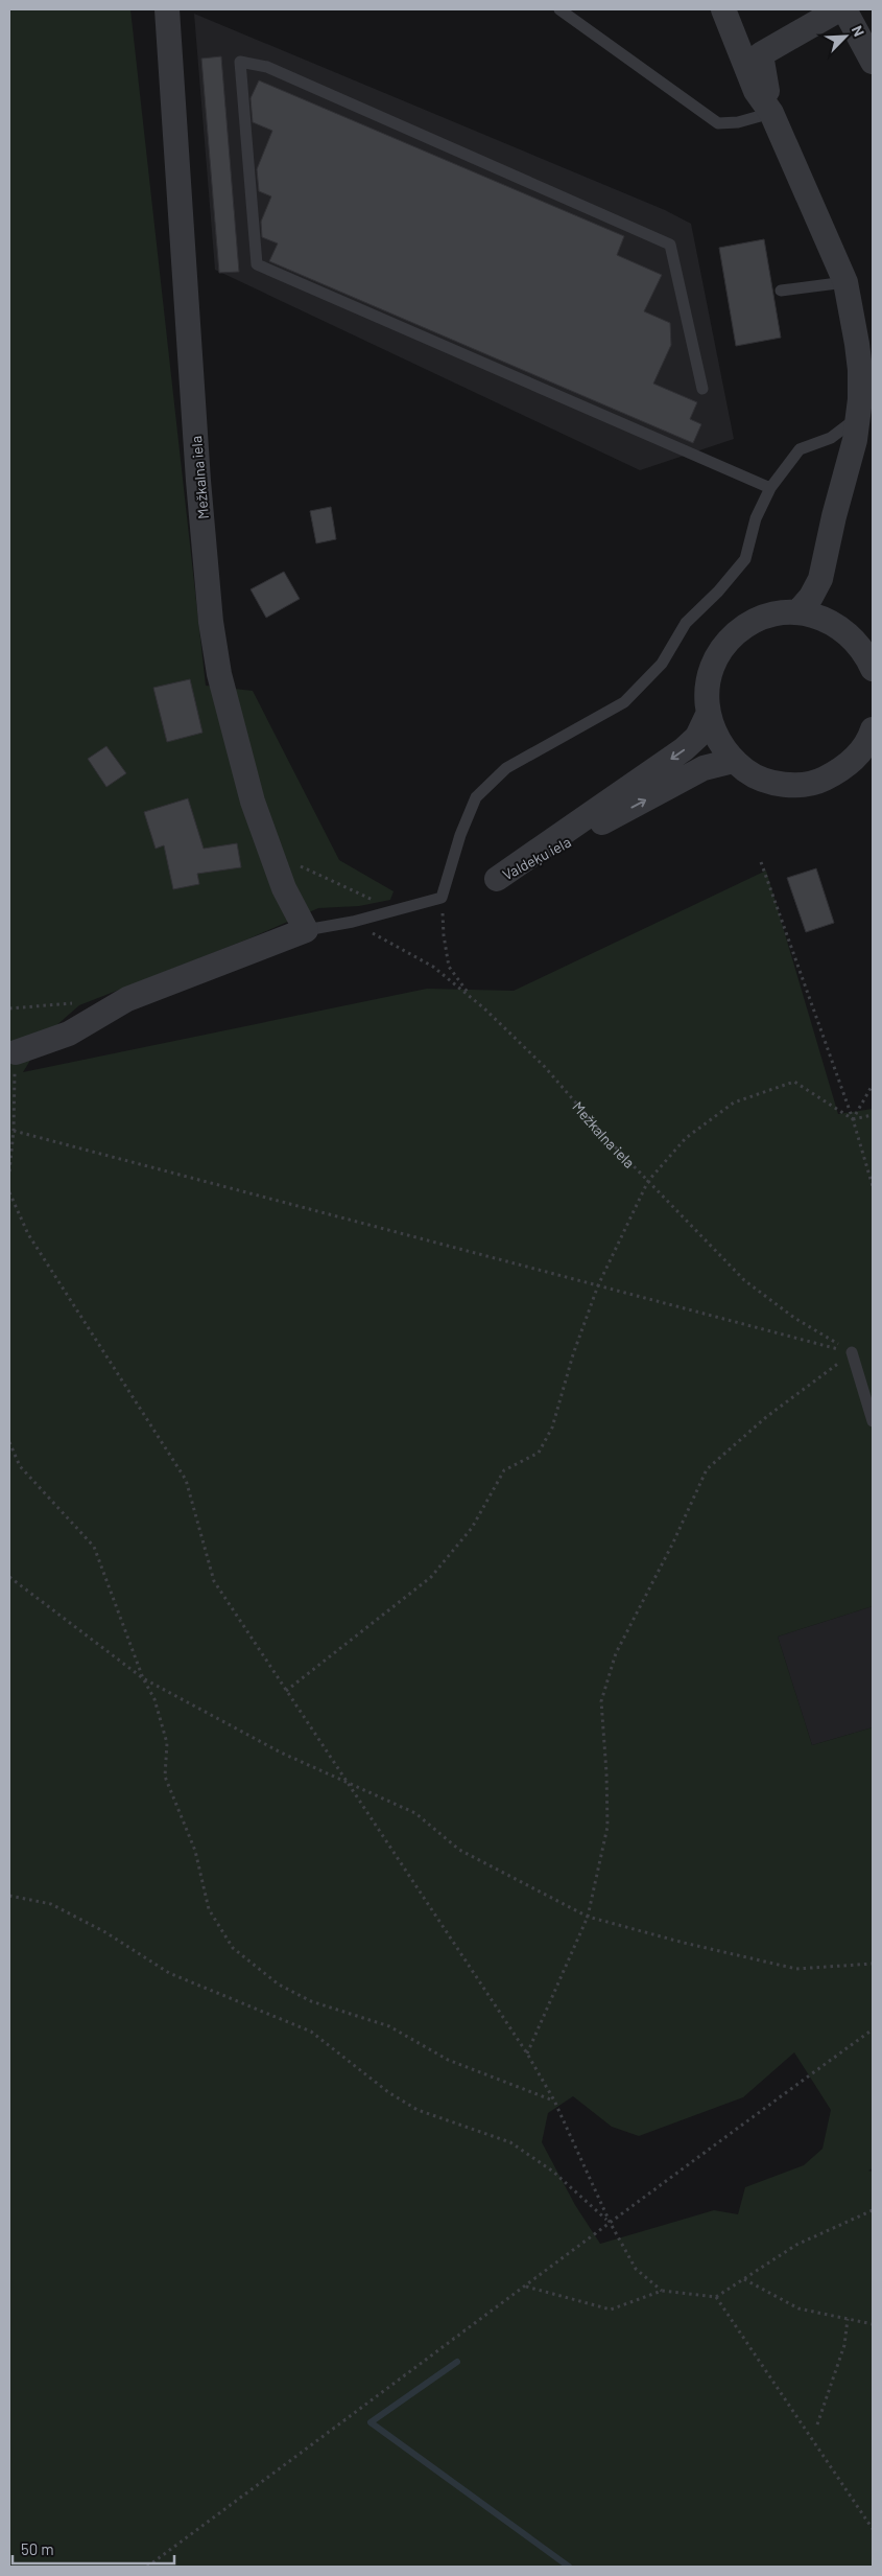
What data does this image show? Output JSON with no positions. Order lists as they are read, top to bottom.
{
  "streets": {
    "street": ["Mežkalna iela", "Valdeķu iela"]
  },
  "scale_bar": "50 m",
  "north": "top right"
}
